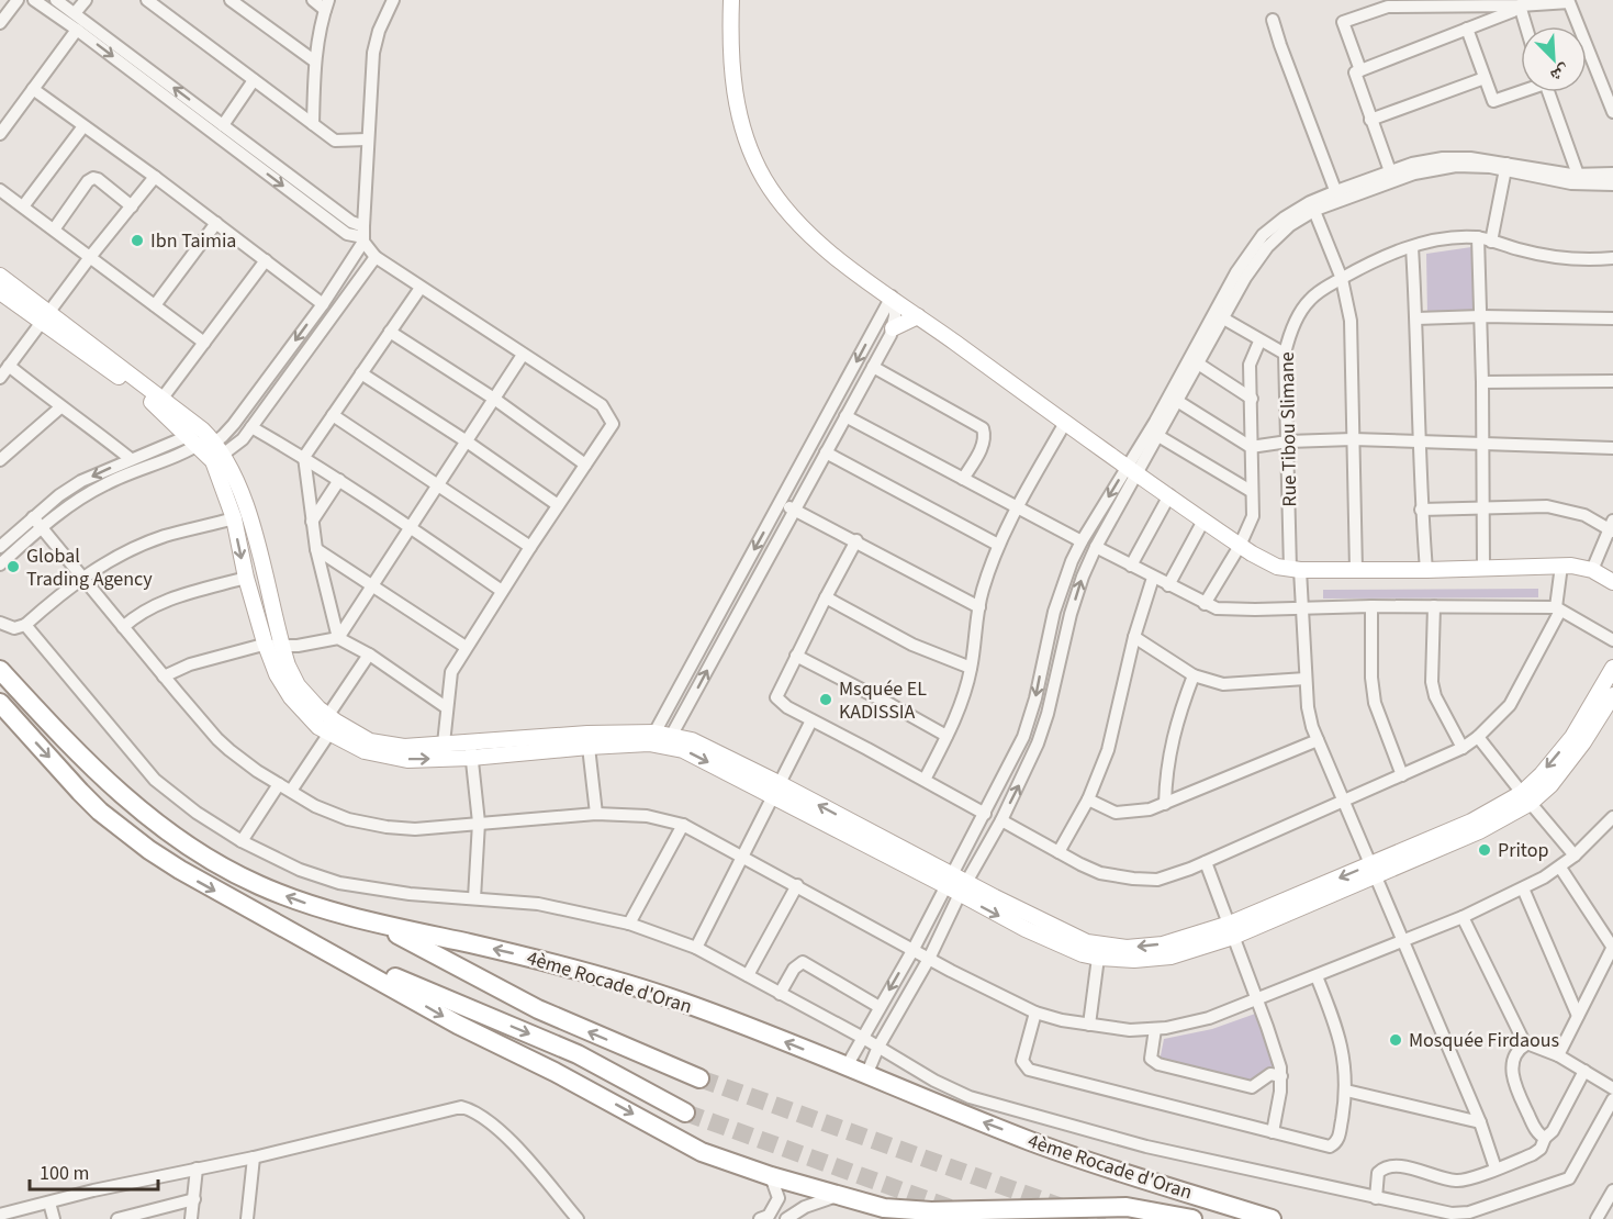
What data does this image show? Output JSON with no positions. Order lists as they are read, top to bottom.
{
  "streets": {
    "highway": ["4ème Rocade d'Oran"],
    "street": ["Rue Tibou Slimane"]
  },
  "places": [
    "Ibn Taimia",
    "Global Trading Agency",
    "Msquée EL KADISSIA",
    "Pritop",
    "Mosquée Firdaous"
  ],
  "scale_bar": "100 m",
  "north": "bottom right"
}
